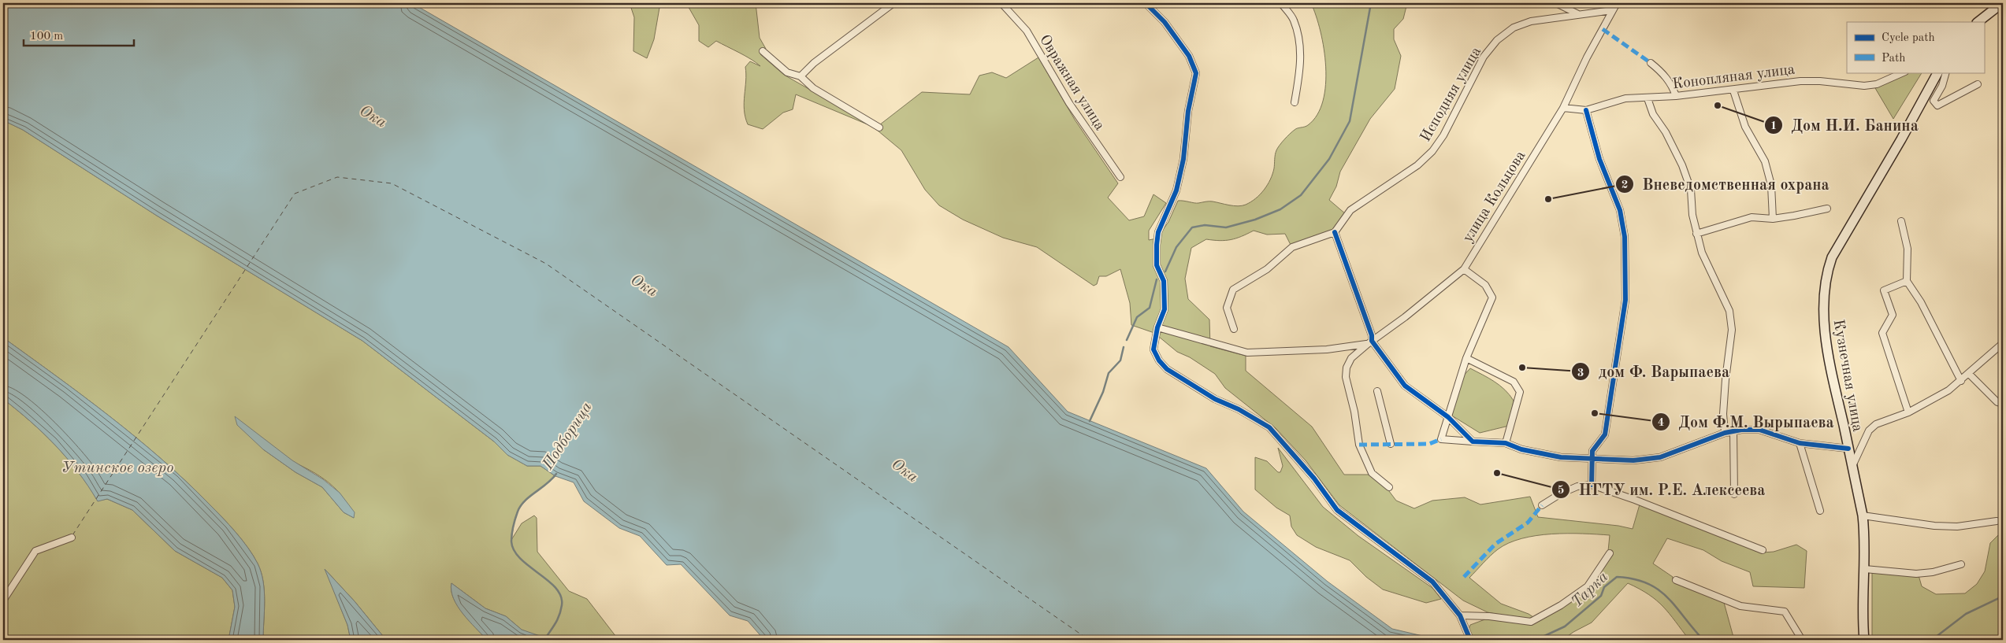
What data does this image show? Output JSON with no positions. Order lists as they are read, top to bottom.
{
  "streets": {
    "main road": ["Кузнечная улица"],
    "street": [
      "Конопляная улица",
      "Овражная улица",
      "Исподняя улица",
      "улица Кольцова"
    ]
  },
  "crossings": [
    ["Конопляная улица", "улица Кольцова"],
    ["Исподняя улица", "улица Кольцова"]
  ],
  "water": [
    "Ока",
    "Подборица",
    "Утинское озеро",
    "Тарка"
  ],
  "places": [
    "Дом Н.И. Банина",
    "Вневедомственная охрана",
    "дом Ф. Варыпаева",
    "Дом Ф.М. Вырыпаева",
    "НГТУ им. Р.Е. Алексеева"
  ],
  "legend": ["Cycle path", "Path"],
  "scale_bar": "100 m"
}
